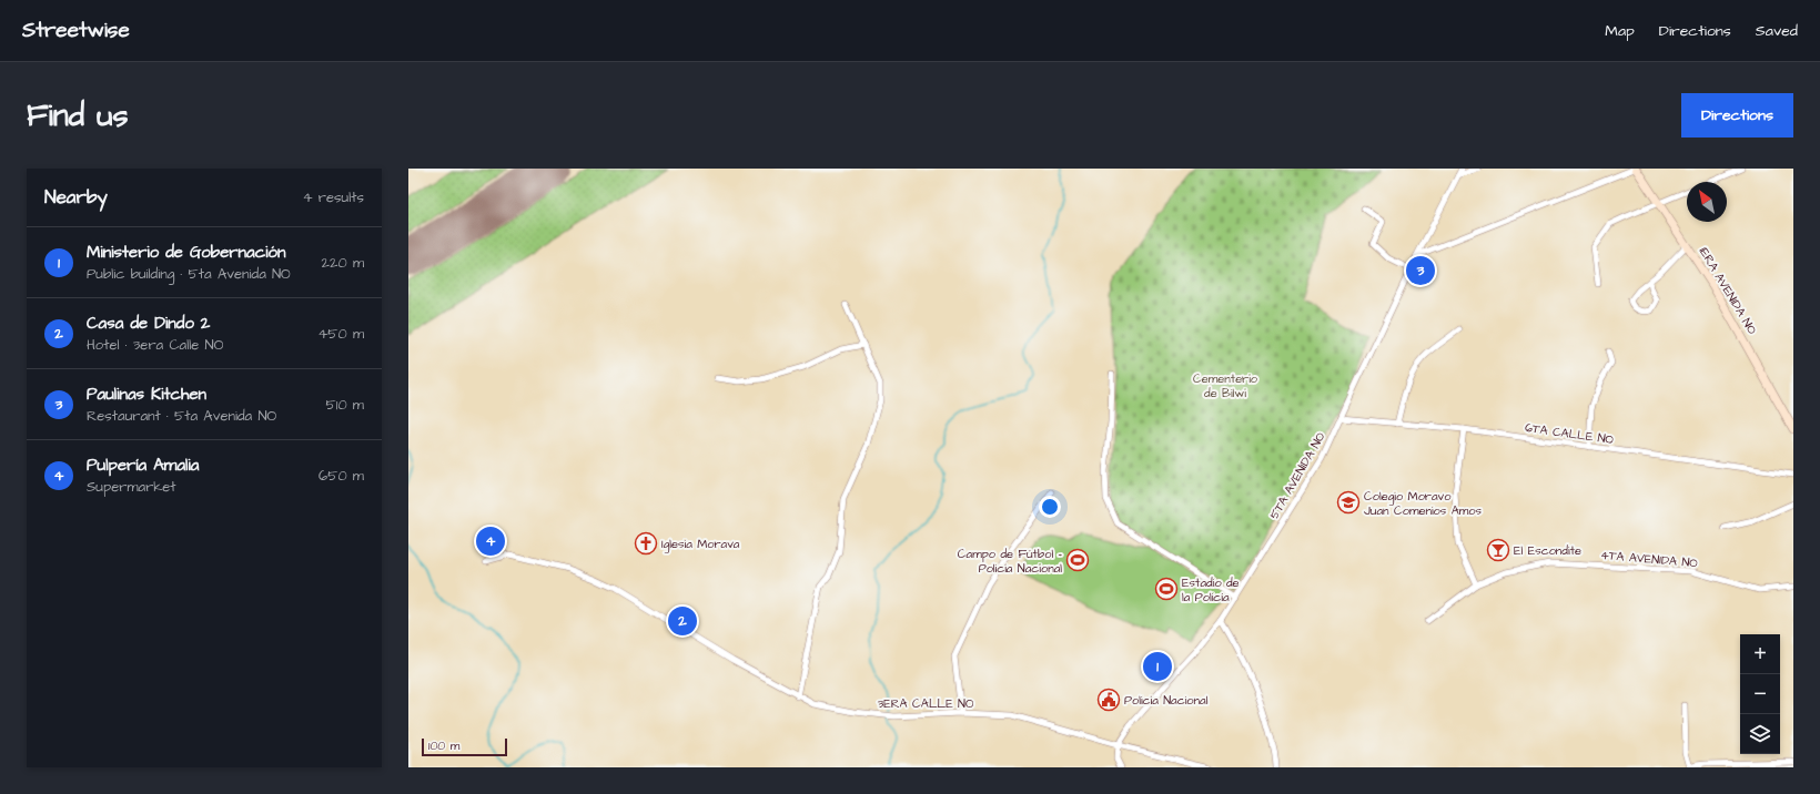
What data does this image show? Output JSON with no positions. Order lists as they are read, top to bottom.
{
  "streets": {
    "street": [
      "1ERA AVENIDA NO",
      "6TA CALLE NO",
      "5TA AVENIDA NO",
      "4TA AVENIDA NO",
      "3ERA CALLE NO"
    ]
  },
  "crossings": [
    ["6TA CALLE NO", "5TA AVENIDA NO"],
    ["5TA AVENIDA NO", "3ERA CALLE NO"]
  ],
  "parks": ["Cementerio de Bilwi"],
  "places": {
    "school or university": ["Colegio Moravo Juan Comenios Amos"],
    "church": ["Iglesia Morava"],
    "bar": ["El Escondite"],
    "sports": ["Campo de Fútbol - Policia Nacional", "Estadio de la Policía"],
    "public building": ["Policia Nacional"]
  },
  "scale_bar": "100 m",
  "north": "top left",
  "page": {
    "header": "Streetwise",
    "nav": ["Map", "Directions", "Saved"],
    "buttons": "Directions",
    "title": "Find us",
    "heading": ["Nearby", "4 results"],
    "list": [
      {
        "mark": "1",
        "name": "Ministerio de Gobernación",
        "note": "Public building · 5ta Avenida NO",
        "value": "220 m"
      },
      {
        "mark": "2",
        "name": "Casa de Dindo 2",
        "note": "Hotel · 3era Calle NO",
        "value": "450 m"
      },
      {
        "mark": "3",
        "name": "Paulinas Kitchen",
        "note": "Restaurant · 5ta Avenida NO",
        "value": "510 m"
      },
      {
        "mark": "4",
        "name": "Pulpería Amalia",
        "note": "Supermarket",
        "value": "650 m"
      }
    ],
    "pins": [
      "3",
      "4",
      "2",
      "1"
    ],
    "map_buttons": ["+", "−"],
    "scale": "100 m"
  }
}
